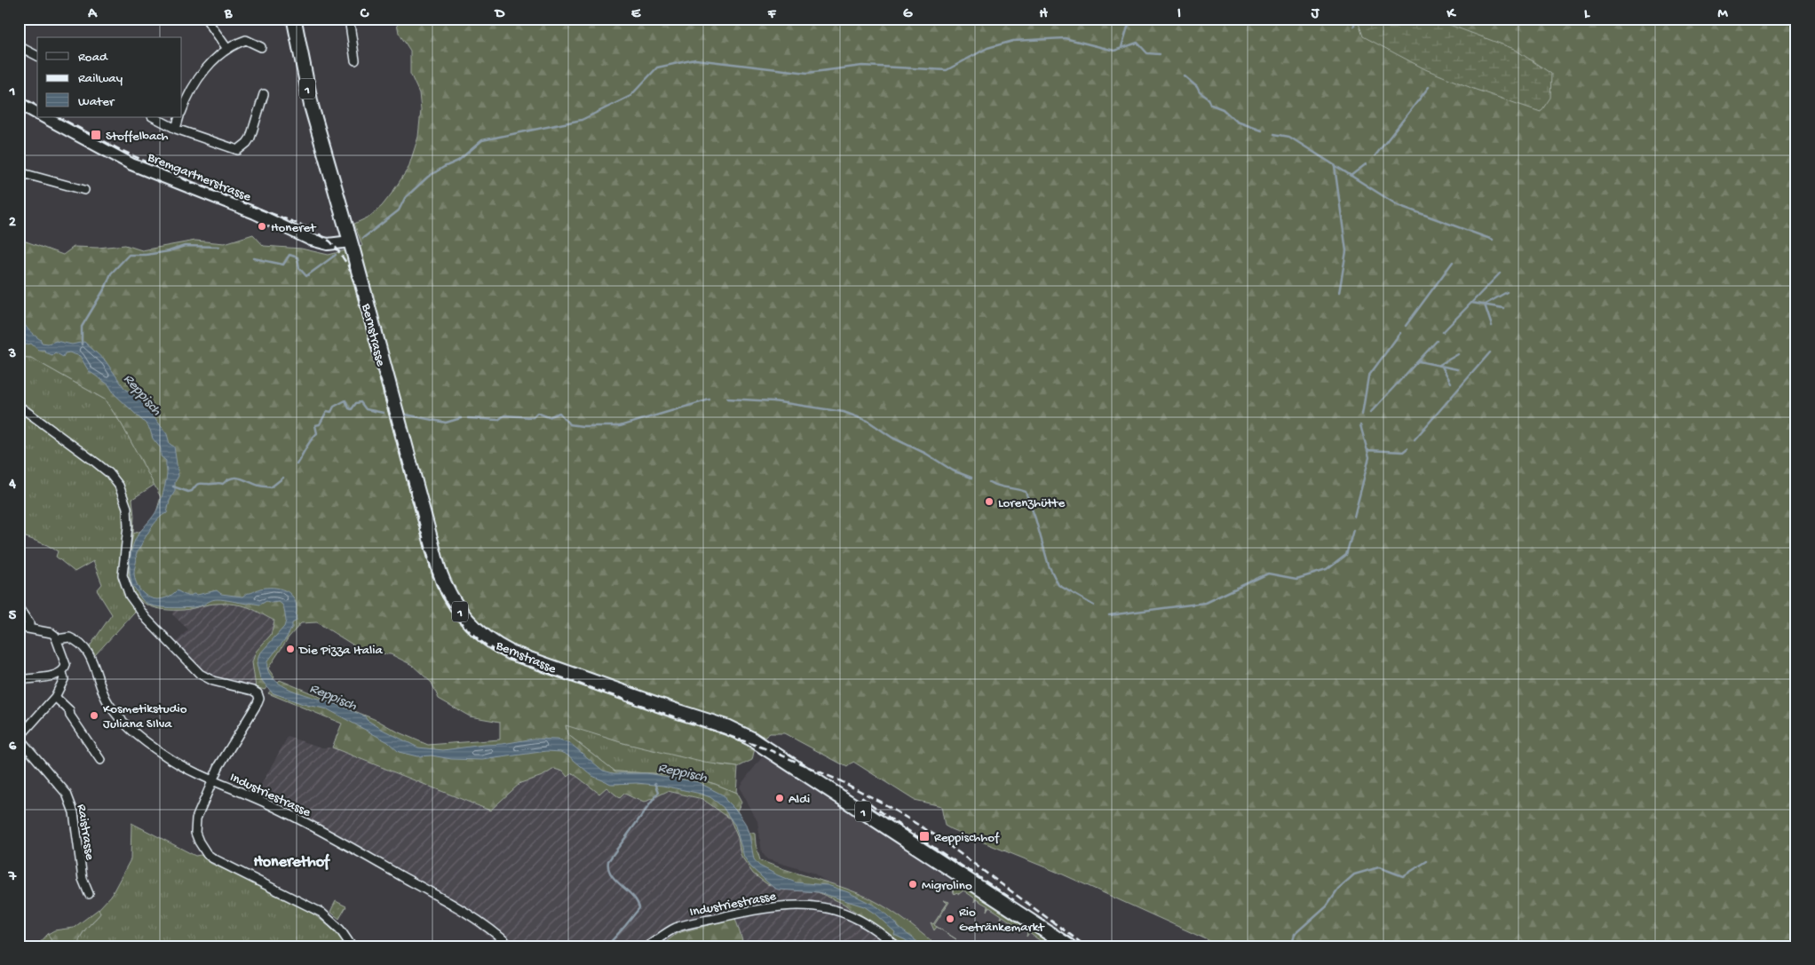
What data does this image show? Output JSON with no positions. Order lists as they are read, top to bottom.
{
  "streets": {
    "main road": ["1", "Bremgartnerstrasse", "Bernstrasse"],
    "street": ["Industriestrasse", "Raistrasse"]
  },
  "crossings": [
    ["Bremgartnerstrasse", "Bernstrasse"]
  ],
  "districts": ["Honerethof"],
  "water": ["Reppisch"],
  "places": {
    "transit": ["Stoffelbach", "Reppischhof"],
    "other": [
      "Honeret",
      "Lorenzhütte",
      "Die Pizza Italia",
      "Kosmetikstudio Juliana SIlva",
      "Aldi",
      "Migrolino",
      "Rio Getränkemarkt"
    ]
  },
  "legend": ["Road", "Railway", "Water"],
  "grid": {
    "columns": [
      "A",
      "B",
      "C",
      "D",
      "E",
      "F",
      "G",
      "H",
      "I",
      "J",
      "K",
      "L",
      "M"
    ],
    "rows": [
      "1",
      "2",
      "3",
      "4",
      "5",
      "6",
      "7"
    ]
  }
}
